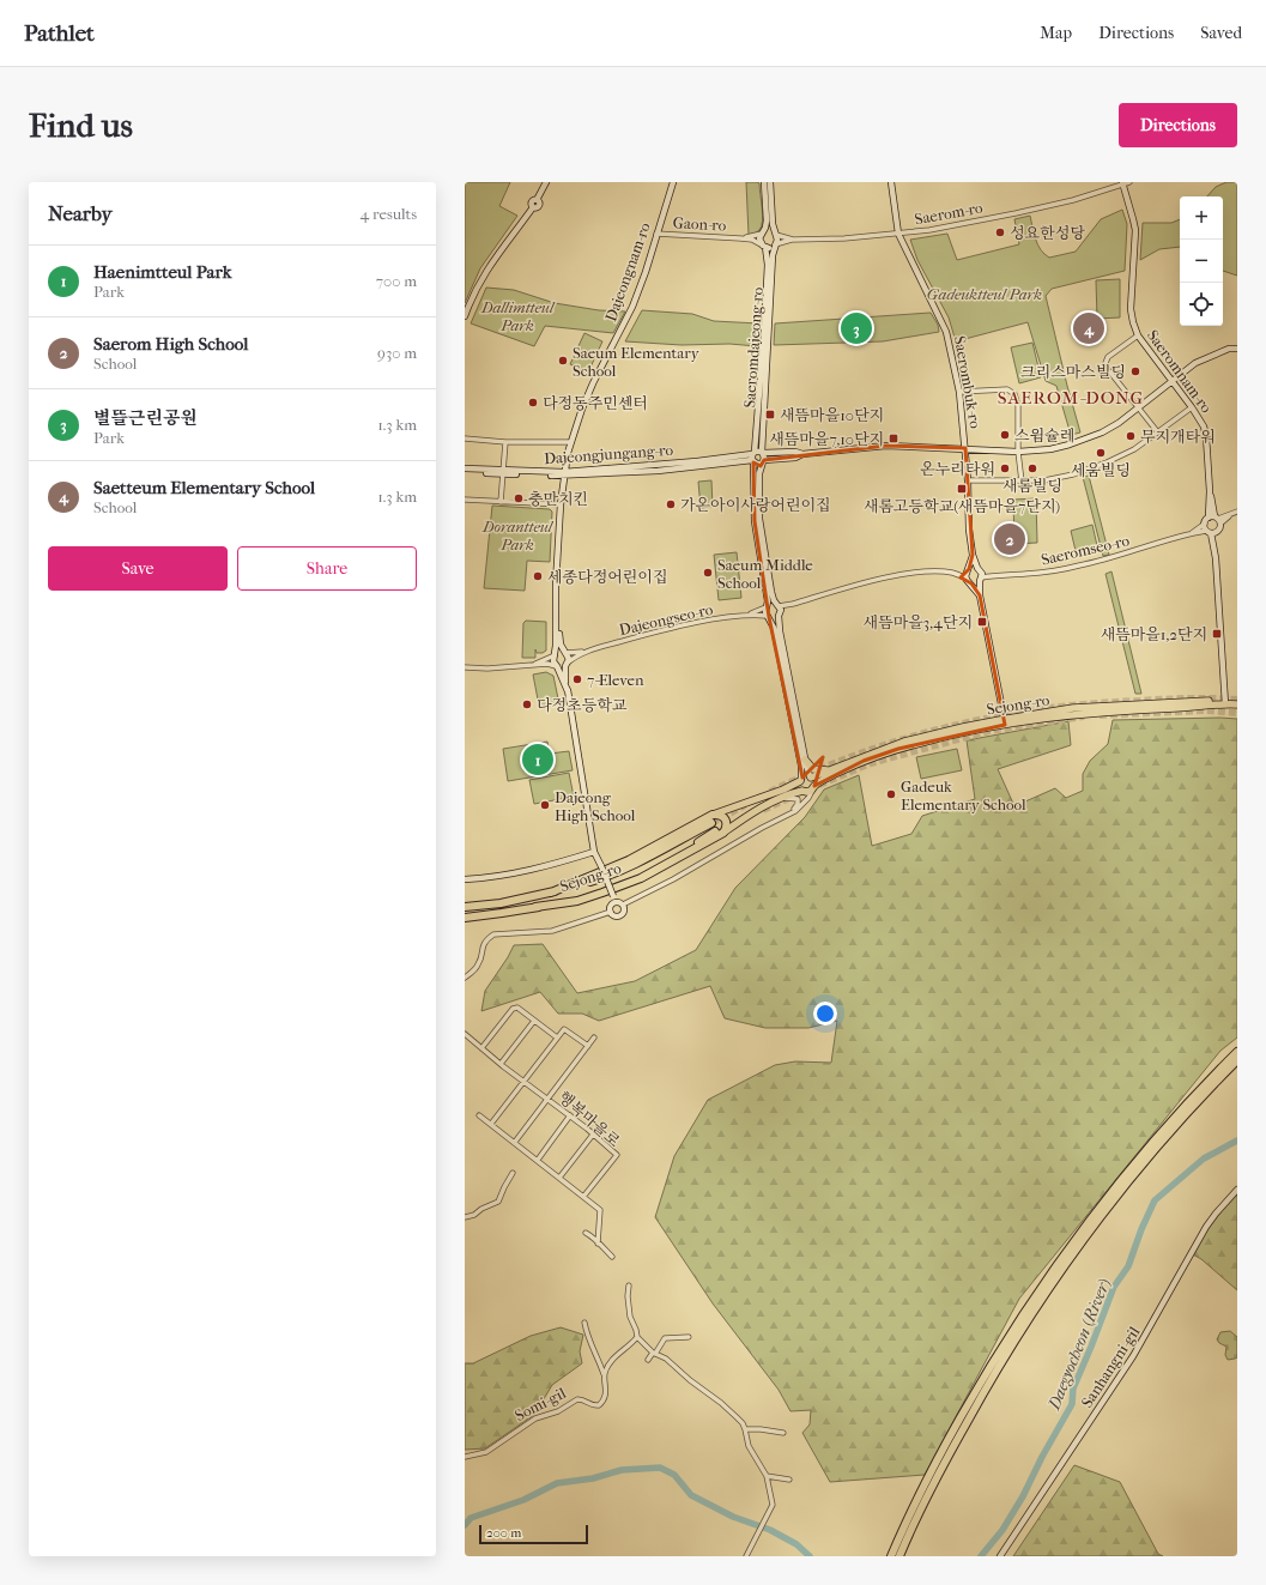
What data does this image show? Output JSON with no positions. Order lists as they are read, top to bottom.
{
  "streets": {
    "highway": ["Sejong-ro"],
    "street": [
      "Saerom-ro",
      "Gaon-ro",
      "Dajeongnam-ro",
      "Saeromdajeong-ro",
      "Saeromnam-ro",
      "Saerombuk-ro",
      "Dajeongjungang-ro",
      "Saeromseo-ro",
      "Dajeongseo-ro",
      "행복마을로",
      "Sanhangni-gil",
      "Somi-gil"
    ]
  },
  "crossings": [
    ["Saerom-ro", "Saeromdajeong-ro"],
    ["Saerom-ro", "Saeromnam-ro"],
    ["Saerom-ro", "Saerombuk-ro"],
    ["Gaon-ro", "Dajeongnam-ro"],
    ["Dajeongnam-ro", "Dajeongjungang-ro"],
    ["Saeromdajeong-ro", "Dajeongjungang-ro"],
    ["Saerombuk-ro", "Saeromseo-ro"]
  ],
  "districts": ["SAEROM-DONG"],
  "water": ["Daegyocheon (River)"],
  "parks": ["Gadeuktteul Park", "Dallimtteul Park", "Dorantteul Park"],
  "places": {
    "other": [
      "성요한성당",
      "Saeum Elementary School",
      "크리스마스빌딩",
      "다정동주민센터",
      "스윔슐레",
      "무지개타워",
      "세움빌딩",
      "온누리타워",
      "새롬빌딩",
      "충만치킨",
      "가온아이사랑어린이집",
      "Saeum Middle School",
      "세종다정어린이집",
      "7-Eleven",
      "다정초등학교",
      "Gadeuk Elementary School",
      "Dajeong High School"
    ],
    "transit": [
      "새뜸마을10단지",
      "새뜸마을7,10단지",
      "새롬고등학교(새뜸마을7단지)",
      "새뜸마을3,4단지",
      "새뜸마을1,2단지"
    ]
  },
  "scale_bar": "200 m",
  "page": {
    "header": "Pathlet",
    "nav": ["Map", "Directions", "Saved"],
    "buttons": [
      "Directions",
      ["Save", "Share"]
    ],
    "title": "Find us",
    "heading": ["Nearby", "4 results"],
    "map_buttons": ["+", "−"],
    "list": [
      {
        "mark": "1",
        "name": "Haenimtteul Park",
        "note": "Park",
        "value": "700 m"
      },
      {
        "mark": "2",
        "name": "Saerom High School",
        "note": "School",
        "value": "930 m"
      },
      {
        "mark": "3",
        "name": "별뜰근린공원",
        "note": "Park",
        "value": "1.3 km"
      },
      {
        "mark": "4",
        "name": "Saetteum Elementary School",
        "note": "School",
        "value": "1.3 km"
      }
    ],
    "pins": [
      "3",
      "4",
      "2",
      "1"
    ],
    "scale": "200 m"
  }
}
